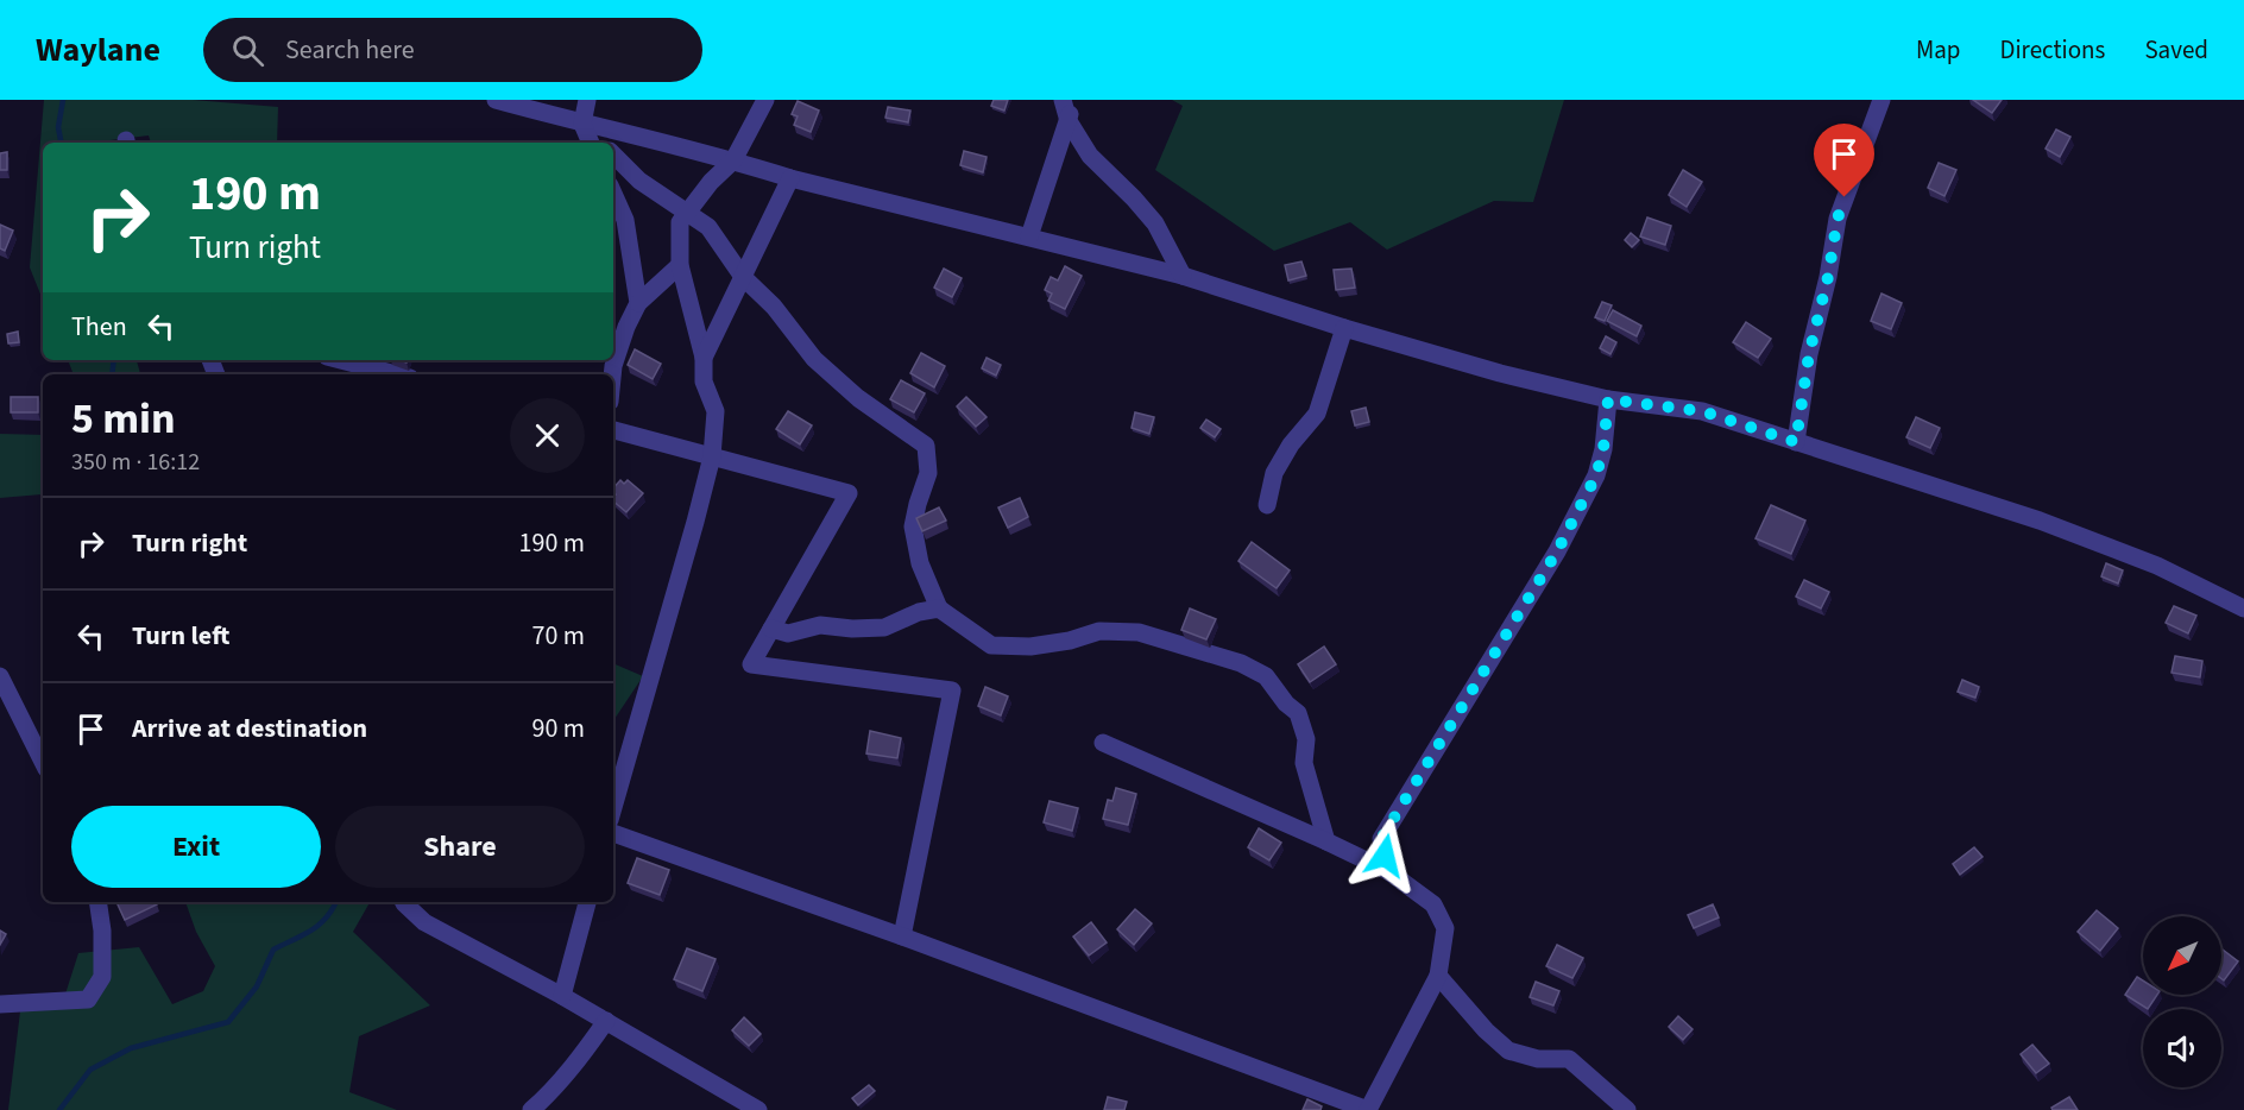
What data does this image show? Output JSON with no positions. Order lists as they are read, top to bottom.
{
  "north": "bottom left",
  "page": {
    "header": "Waylane",
    "search": "Search here",
    "nav": ["Map", "Directions", "Saved"],
    "turn": ["190 m", "Turn right"],
    "then": "Then",
    "heading": ["5 min", "350 m · 16:12"],
    "list": [
      {
        "name": "Turn right",
        "value": "190 m"
      },
      {
        "name": "Turn left",
        "value": "70 m"
      },
      {
        "name": "Arrive at destination",
        "value": "90 m"
      }
    ],
    "buttons": ["Exit", "Share"]
  }
}
